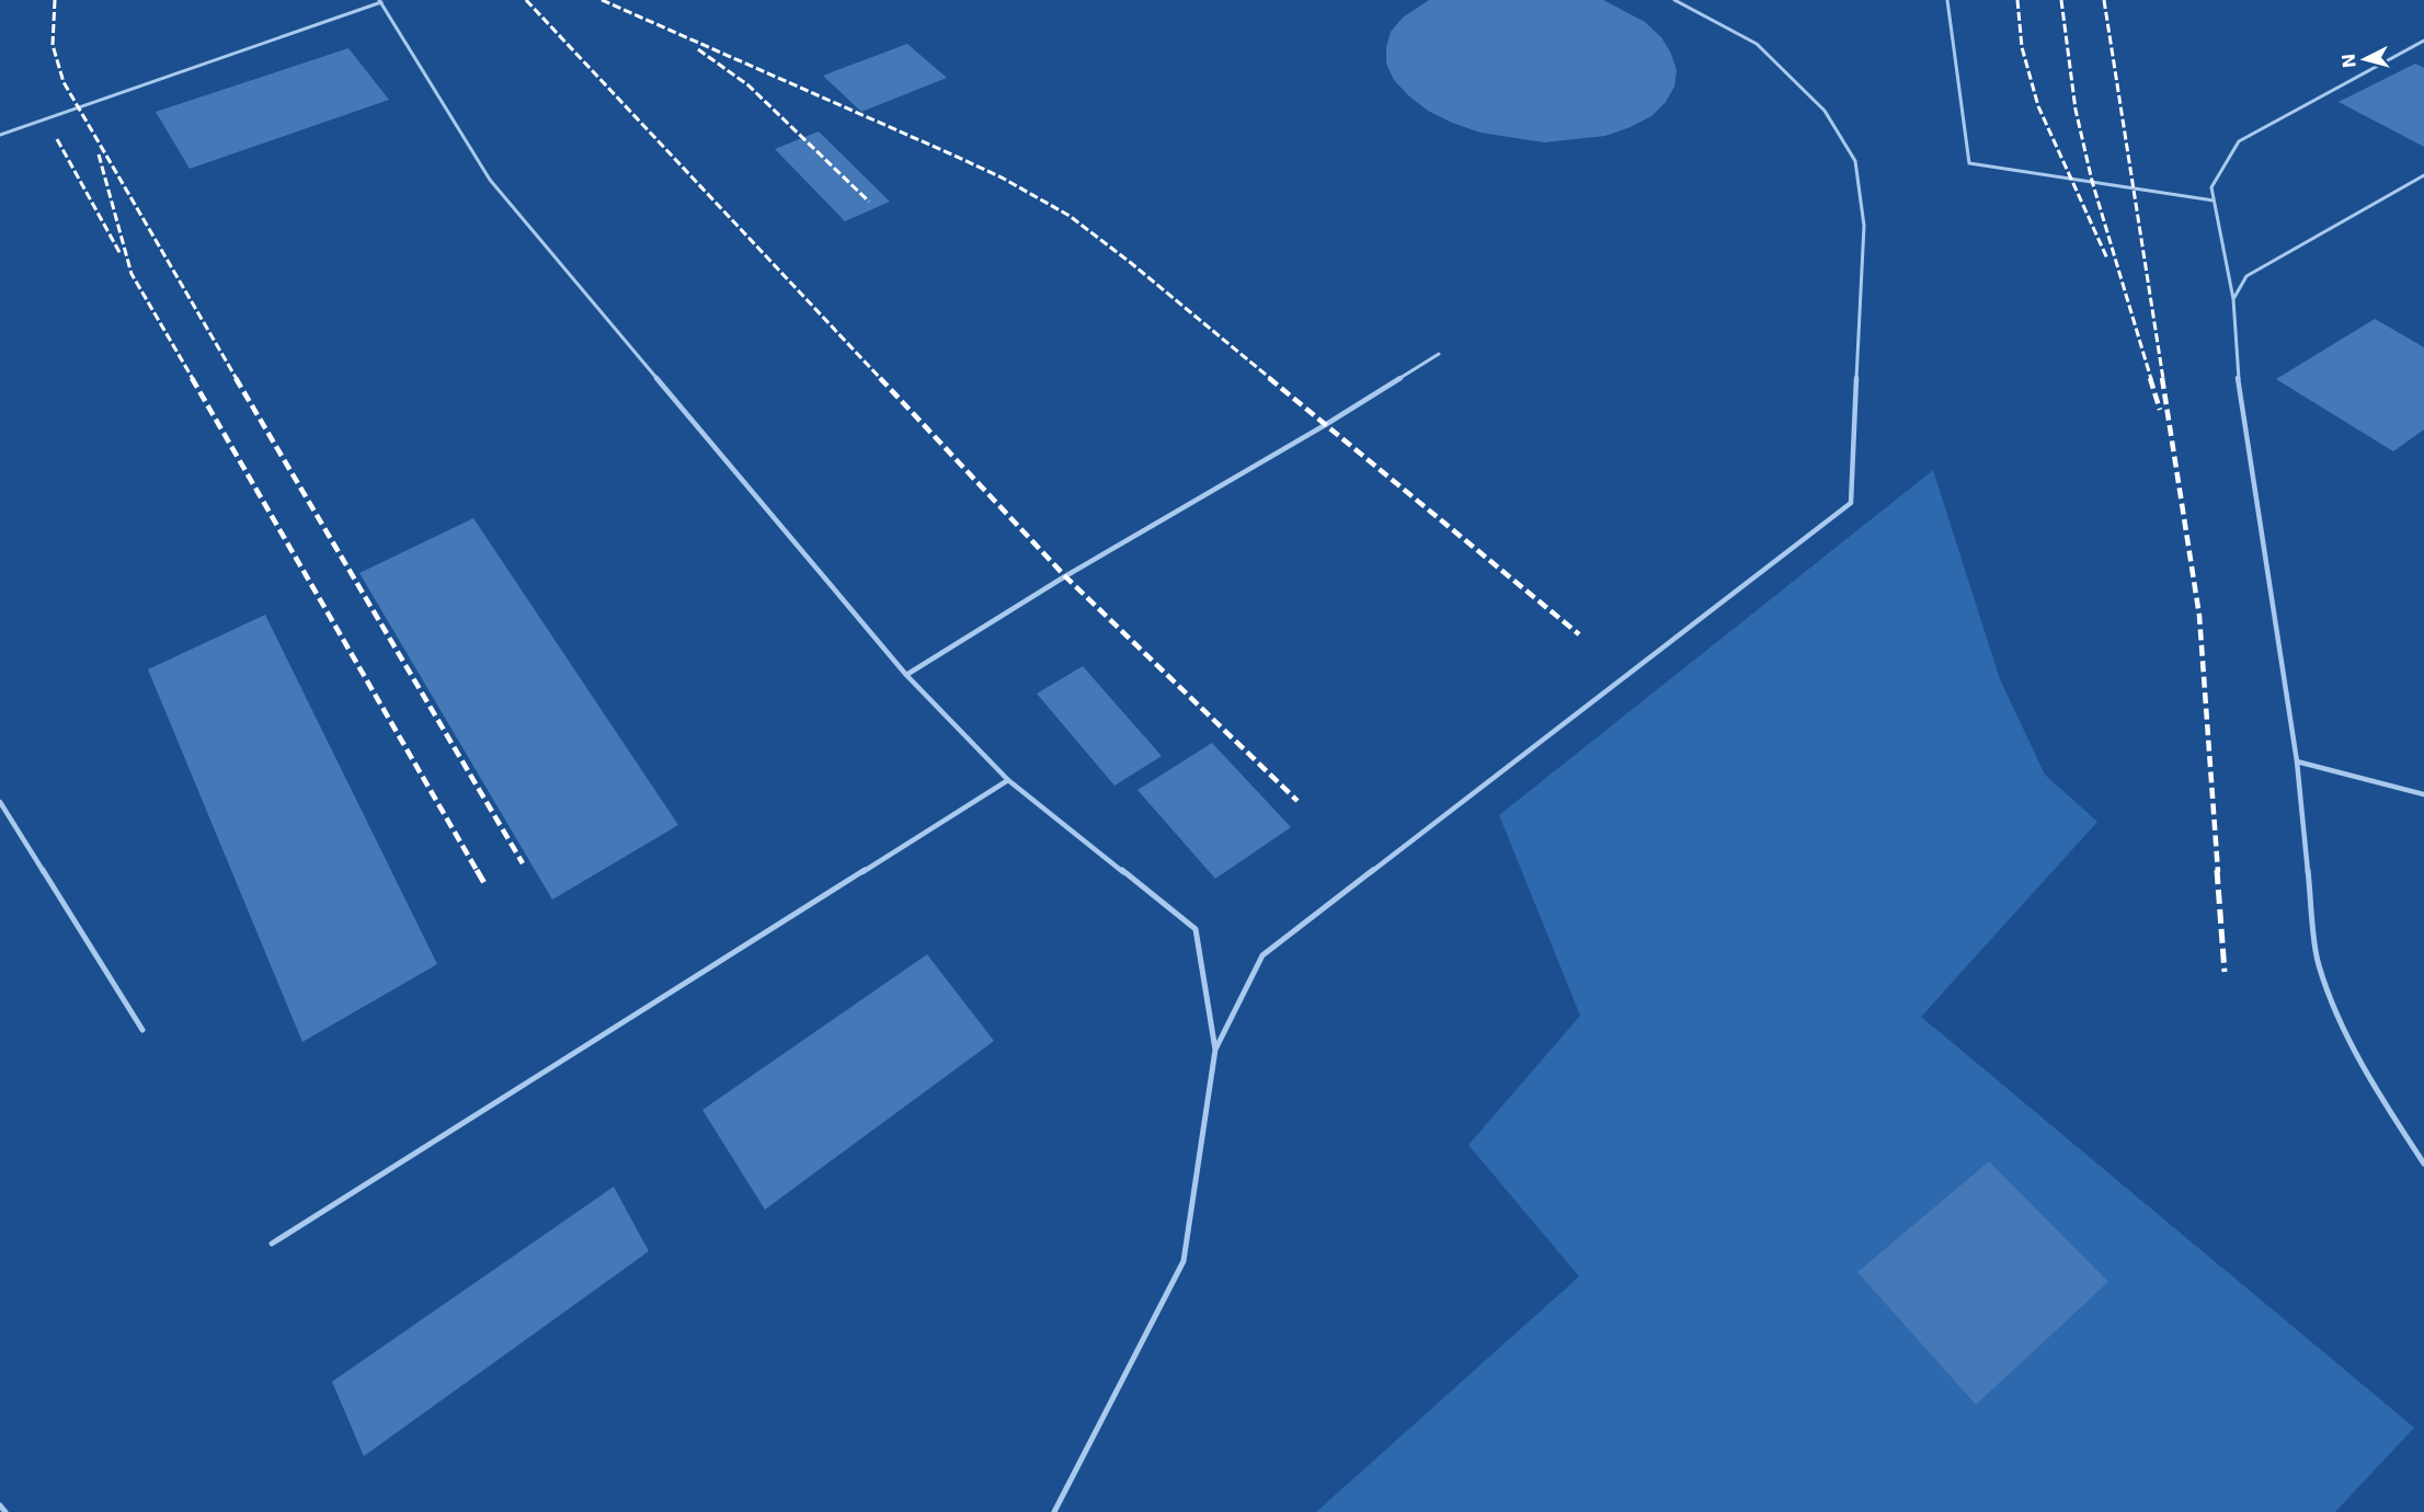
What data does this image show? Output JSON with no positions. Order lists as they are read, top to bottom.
{
  "north": "left"
}
